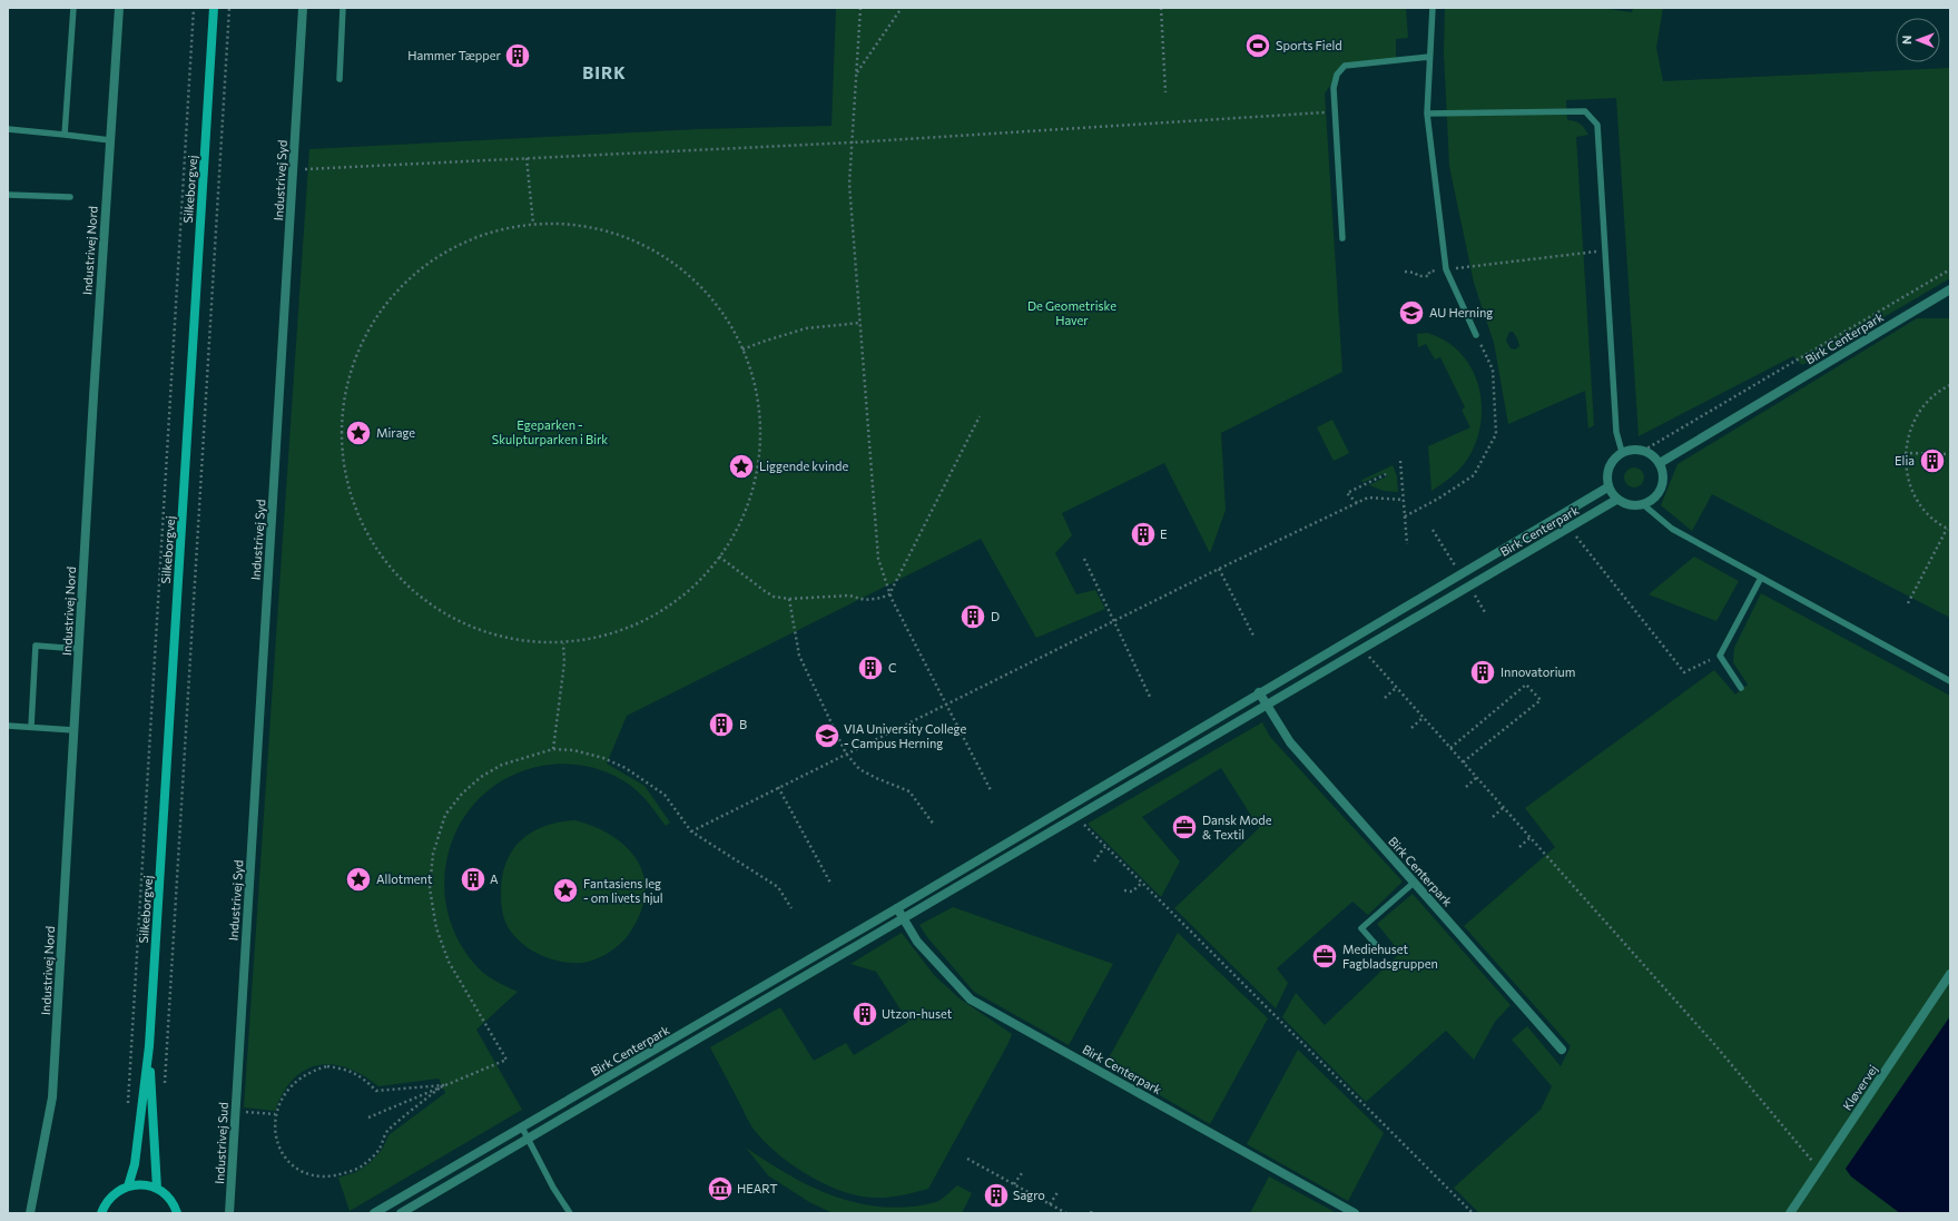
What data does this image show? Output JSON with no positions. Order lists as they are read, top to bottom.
{
  "streets": {
    "main road": ["Silkeborgvej"],
    "street": [
      "Industrivej Syd",
      "Industrivej Nord",
      "Birk Centerpark",
      "Kløvervej",
      "Industrivej Sud"
    ]
  },
  "crossings": [
    ["Industrivej Syd", "Industrivej Sud"]
  ],
  "districts": ["BIRK"],
  "parks": ["De Geometriske Haver", "Egeparken - Skulpturparken i Birk"],
  "places": {
    "sports": ["Sports Field"],
    "building": [
      "Hammer Tæpper",
      "Elia",
      "E",
      "D",
      "C",
      "Innovatorium",
      "B",
      "A",
      "Utzon-huset",
      "Sagro"
    ],
    "school or university": ["AU Herning", "VIA University College - Campus Herning"],
    "place": [
      "Mirage",
      "Liggende kvinde",
      "Allotment",
      "Fantasiens leg - om livets hjul"
    ],
    "office": ["Dansk Mode & Textil", "Mediehuset Fagbladsgruppen"],
    "museum": ["HEART"]
  },
  "north": "left"
}
